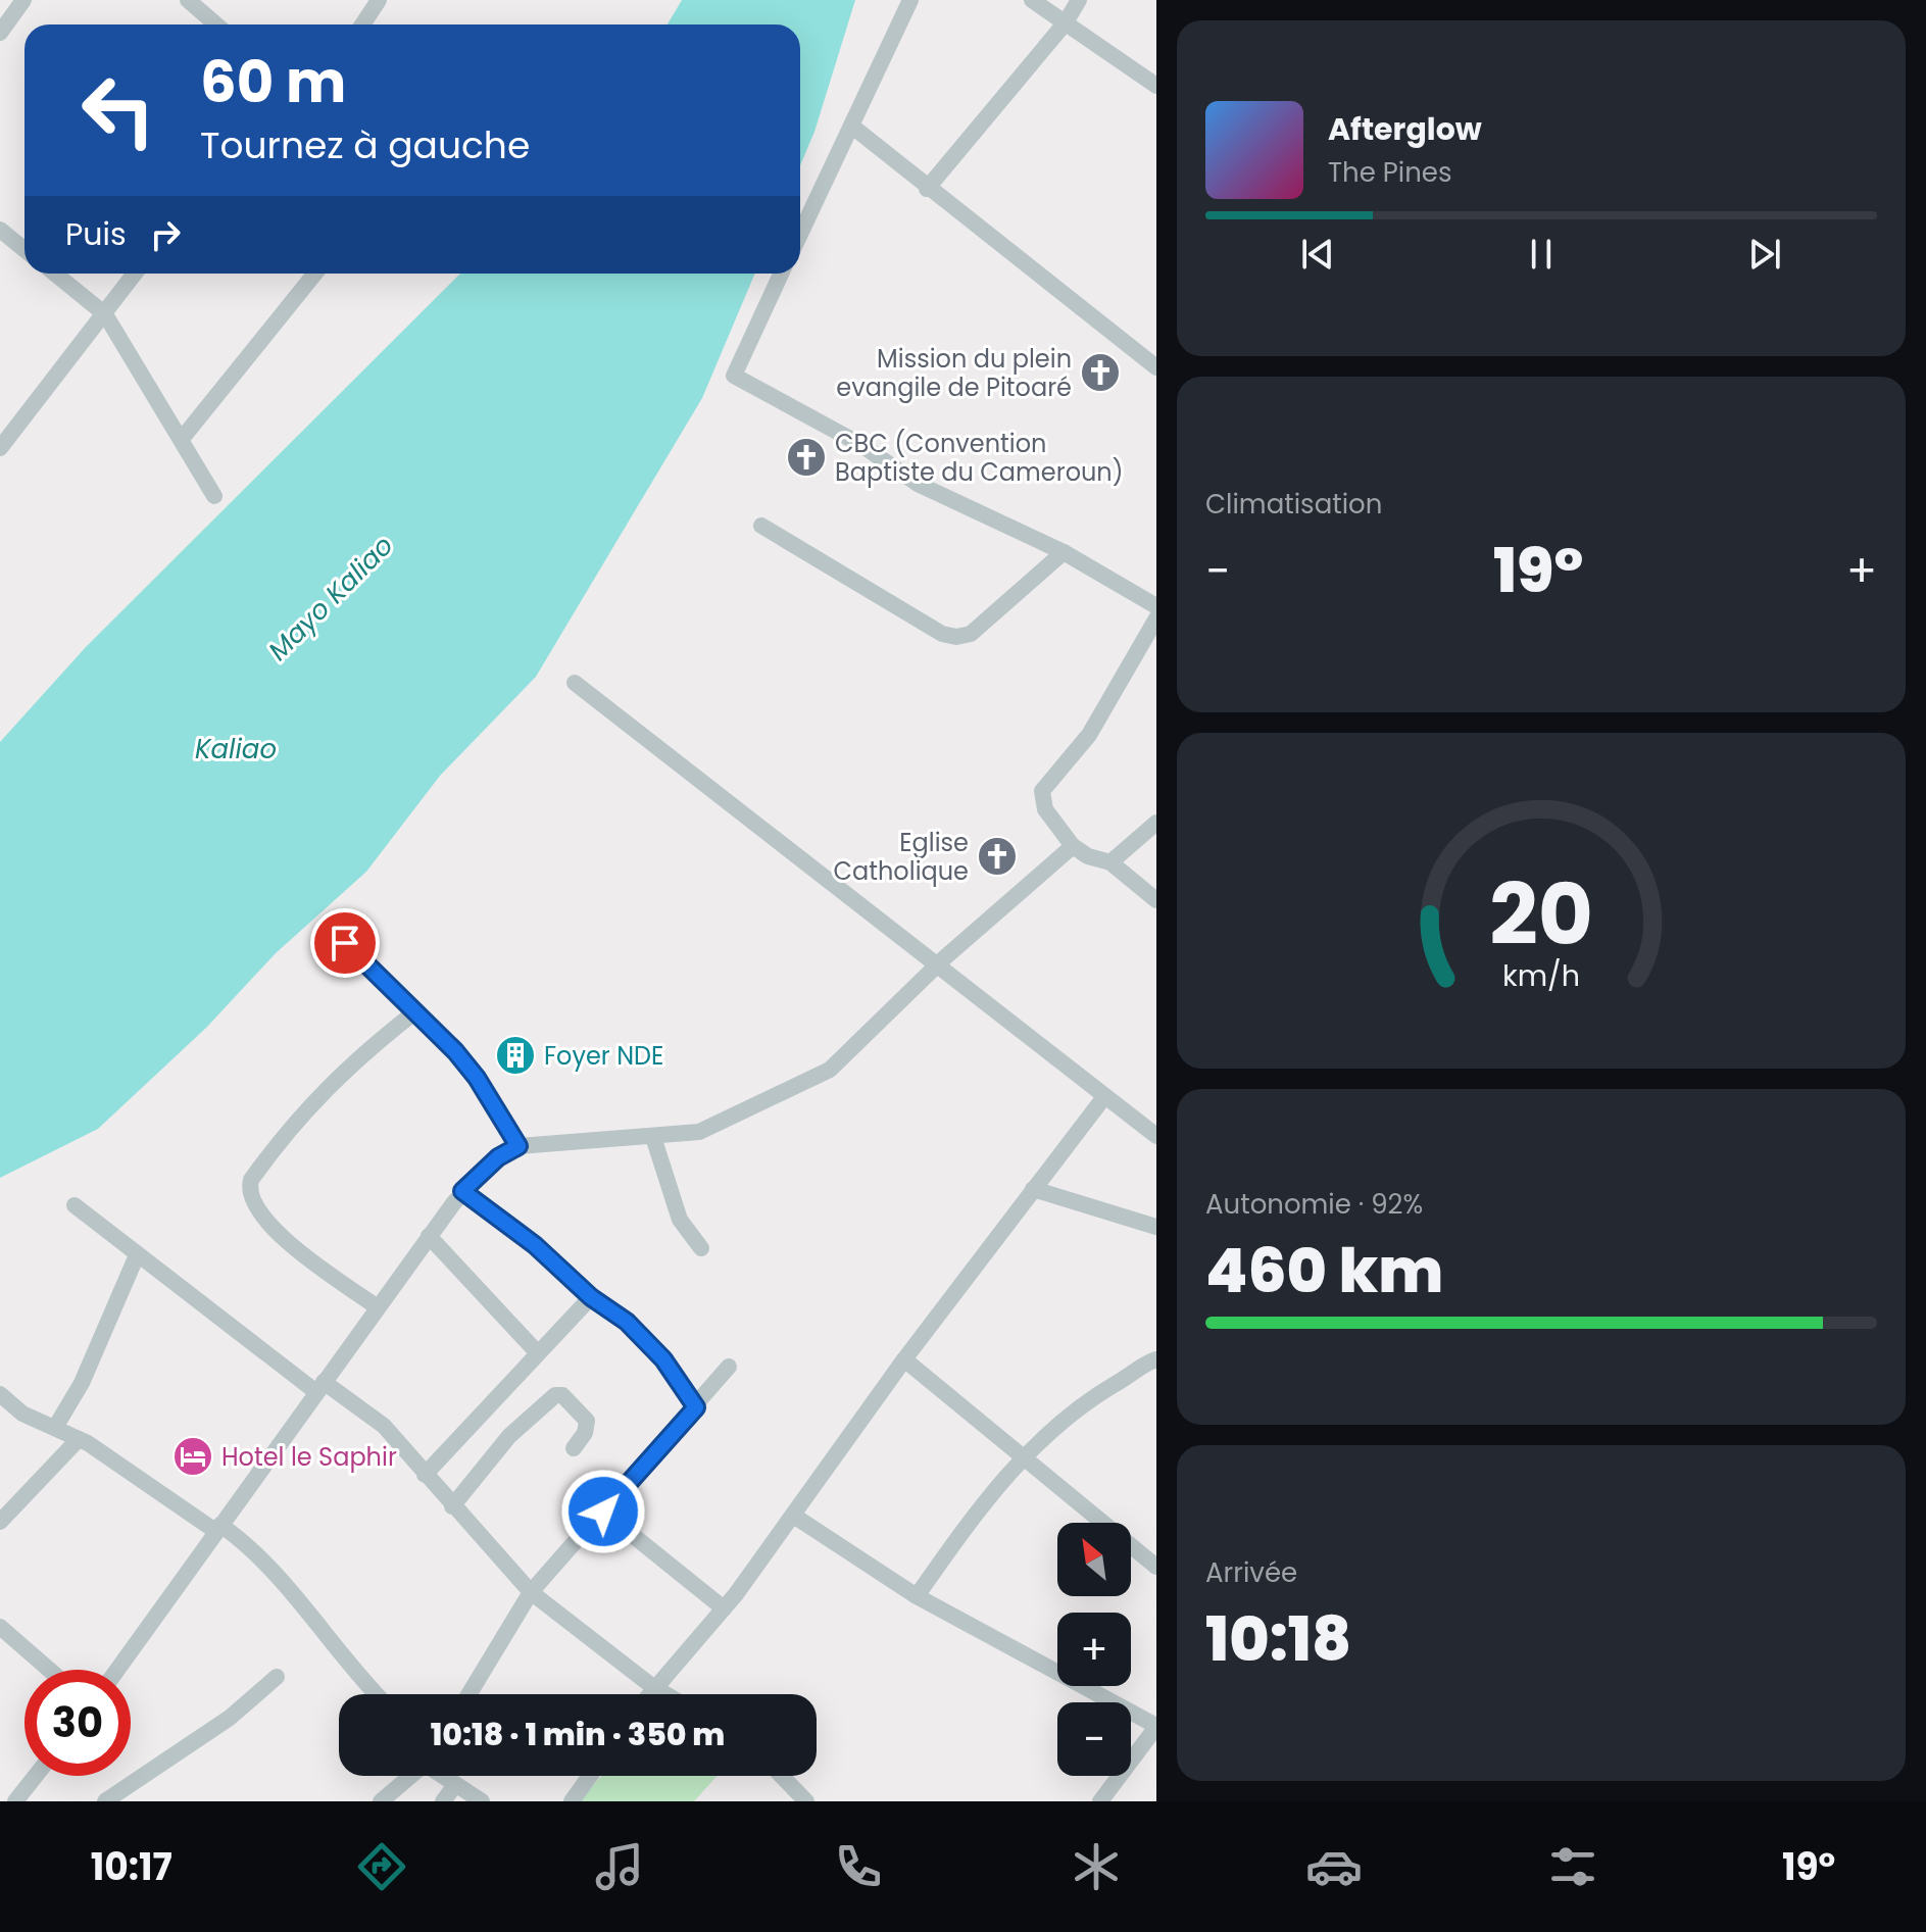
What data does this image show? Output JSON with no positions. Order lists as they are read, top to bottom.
{
  "water": ["Mayo Kaliao", "Kaliao"],
  "places": {
    "church": ["Mission du plein evangile de Pitoaré", "CBC (Convention Baptiste du Cameroun)", "Eglise Catholique"],
    "building": ["Foyer NDE"],
    "hotel": ["Hotel le Saphir"]
  },
  "north": "top left",
  "page": {
    "turn": ["60 m", "Tournez à gauche"],
    "song": ["Afterglow", "The Pines"],
    "then": "Puis",
    "tile": [
      "Climatisation",
      ["Autonomie · 92%", "460 km"],
      ["Arrivée", "10:18"]
    ],
    "heat": ["−", "19°", "+"],
    "map_buttons": ["+", "−"],
    "limit": "30",
    "trip": "10:18 · 1 min · 350 m",
    "tabs": ["10:17", "19°"],
    "gauge": ["20", "km/h"]
  }
}
